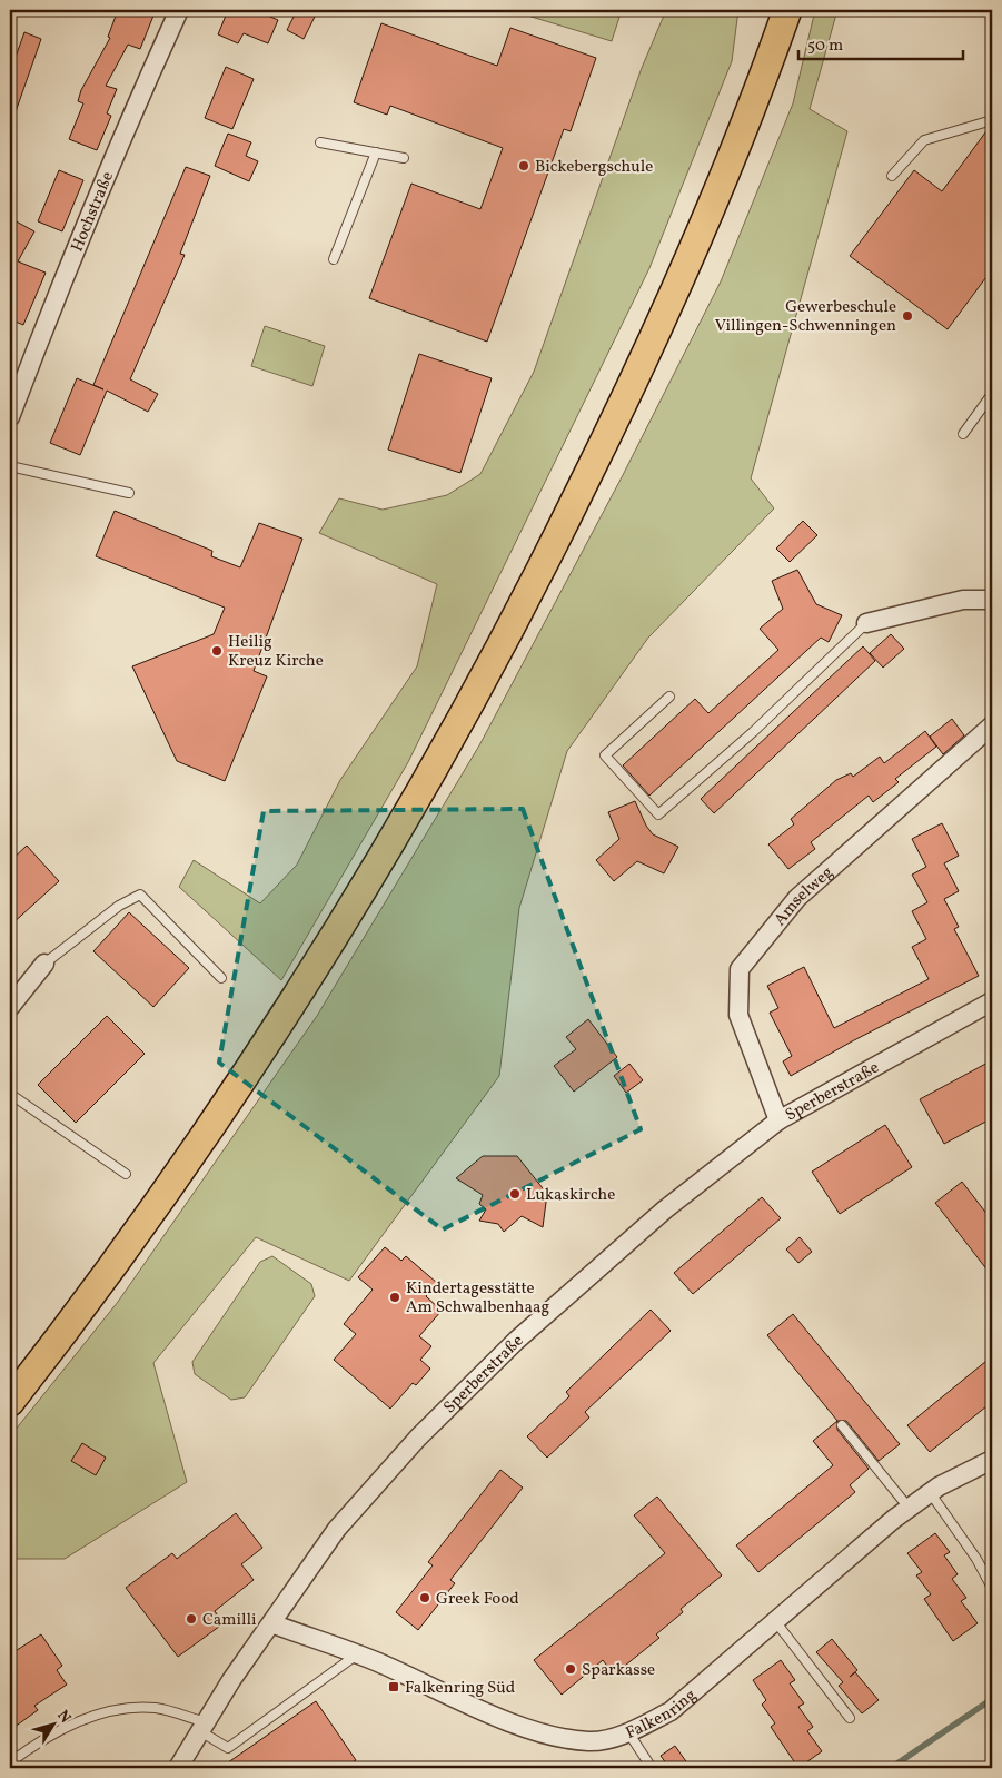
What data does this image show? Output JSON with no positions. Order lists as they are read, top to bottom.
{
  "streets": {
    "street": [
      "Hochstraße",
      "Amselweg",
      "Sperberstraße",
      "Falkenring"
    ]
  },
  "crossings": [
    ["Amselweg", "Sperberstraße"],
    ["Sperberstraße", "Falkenring"]
  ],
  "places": {
    "other": [
      "Bickebergschule",
      "Gewerbeschule Villingen-Schwenningen",
      "Heilig Kreuz Kirche",
      "Lukaskirche",
      "Kindertagesstätte Am Schwalbenhaag",
      "Greek Food",
      "Camilli",
      "Sparkasse"
    ],
    "transit": ["Falkenring Süd"]
  },
  "scale_bar": "50 m",
  "north": "top right"
}
